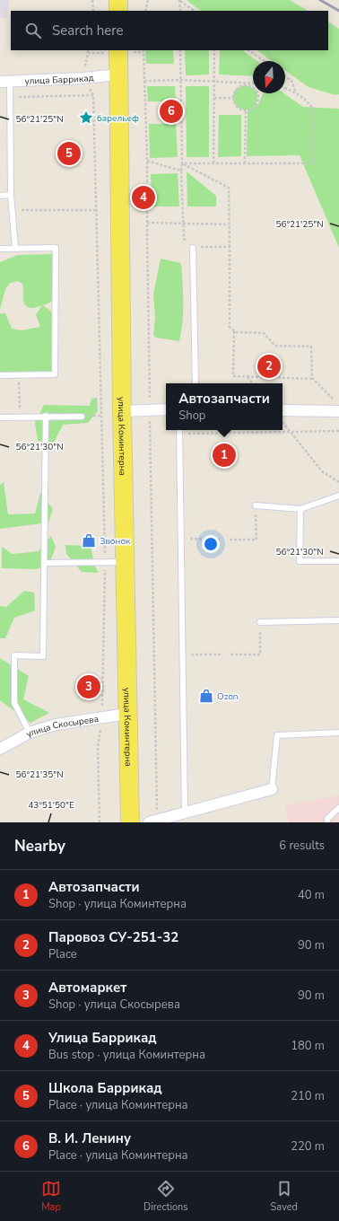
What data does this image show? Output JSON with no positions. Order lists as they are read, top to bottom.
{
  "streets": {
    "main road": ["улица Коминтерна"],
    "street": ["улица Баррикад", "улица Скосырева"]
  },
  "crossings": [
    ["улица Баррикад", "улица Коминтерна"],
    ["улица Коминтерна", "улица Скосырева"]
  ],
  "places": {
    "place": ["барельеф"],
    "shop": ["Звонок", "Ozon"]
  },
  "north": "bottom",
  "page": {
    "search": "Search here",
    "pins": [
      "6",
      "5",
      "4",
      "2",
      "1",
      "3"
    ],
    "popup": ["Автозапчасти", "Shop"],
    "heading": ["Nearby", "6 results"],
    "list": [
      {
        "mark": "1",
        "name": "Автозапчасти",
        "note": "Shop · улица Коминтерна",
        "value": "40 m"
      },
      {
        "mark": "2",
        "name": "Паровоз СУ-251-32",
        "note": "Place",
        "value": "90 m"
      },
      {
        "mark": "3",
        "name": "Автомаркет",
        "note": "Shop · улица Скосырева",
        "value": "90 m"
      },
      {
        "mark": "4",
        "name": "Улица Баррикад",
        "note": "Bus stop · улица Коминтерна",
        "value": "180 m"
      },
      {
        "mark": "5",
        "name": "Школа Баррикад",
        "note": "Place · улица Коминтерна",
        "value": "210 m"
      },
      {
        "mark": "6",
        "name": "В. И. Ленину",
        "note": "Place · улица Коминтерна",
        "value": "220 m"
      }
    ],
    "nav": ["Map", "Directions", "Saved"]
  },
  "coordinates": [
    "56°21'25\"N",
    "56°21'30\"N",
    "56°21'35\"N",
    "43°51'50\"E"
  ]
}
